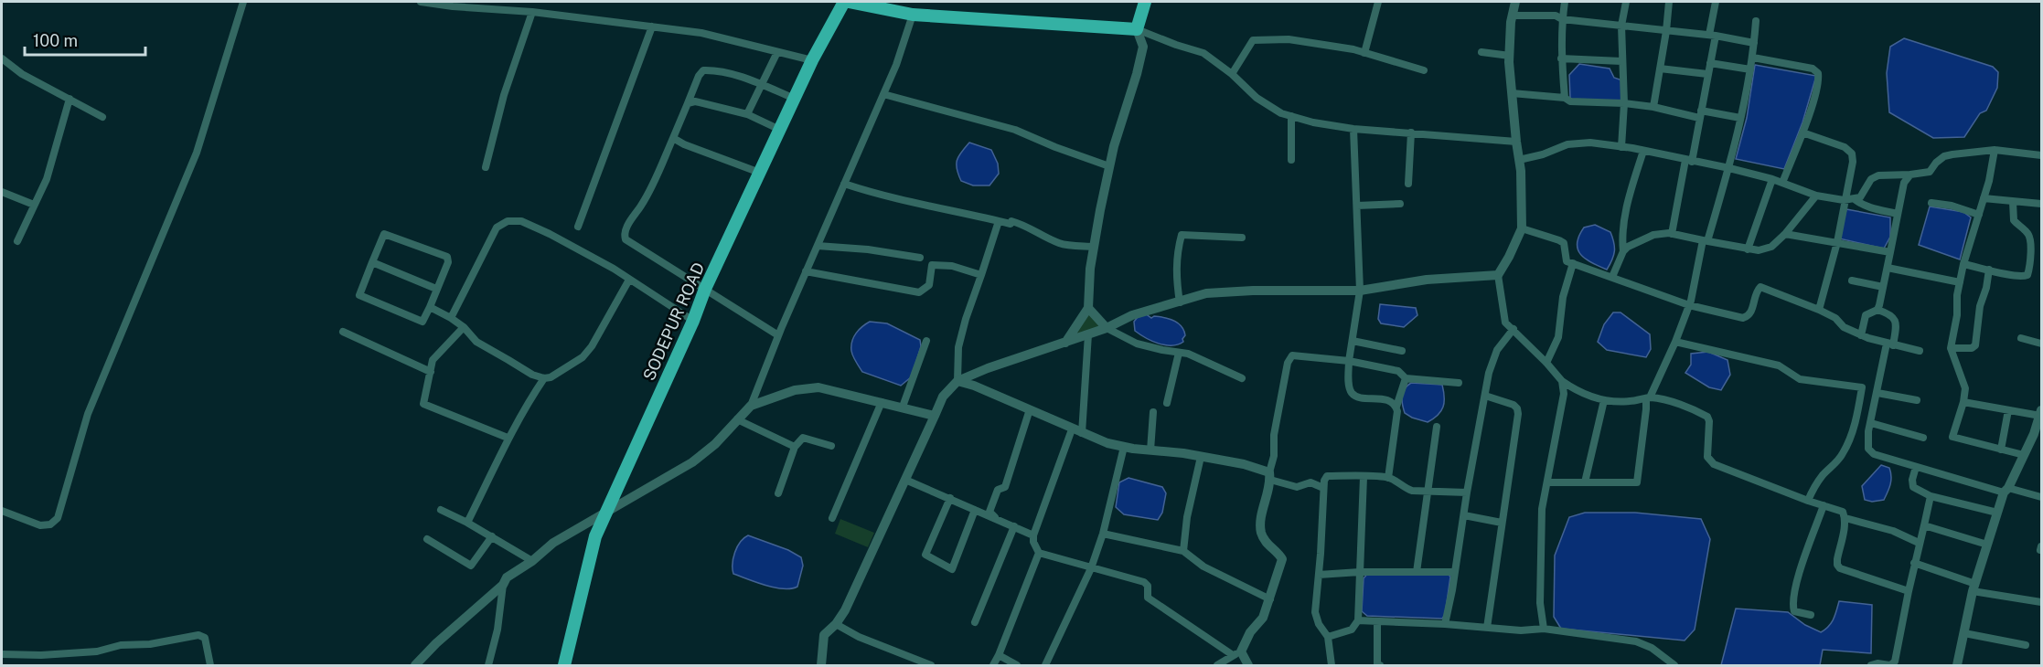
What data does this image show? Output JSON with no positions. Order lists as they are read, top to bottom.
{
  "streets": {
    "main road": ["SODEPUR ROAD"]
  },
  "scale_bar": "100 m"
}
